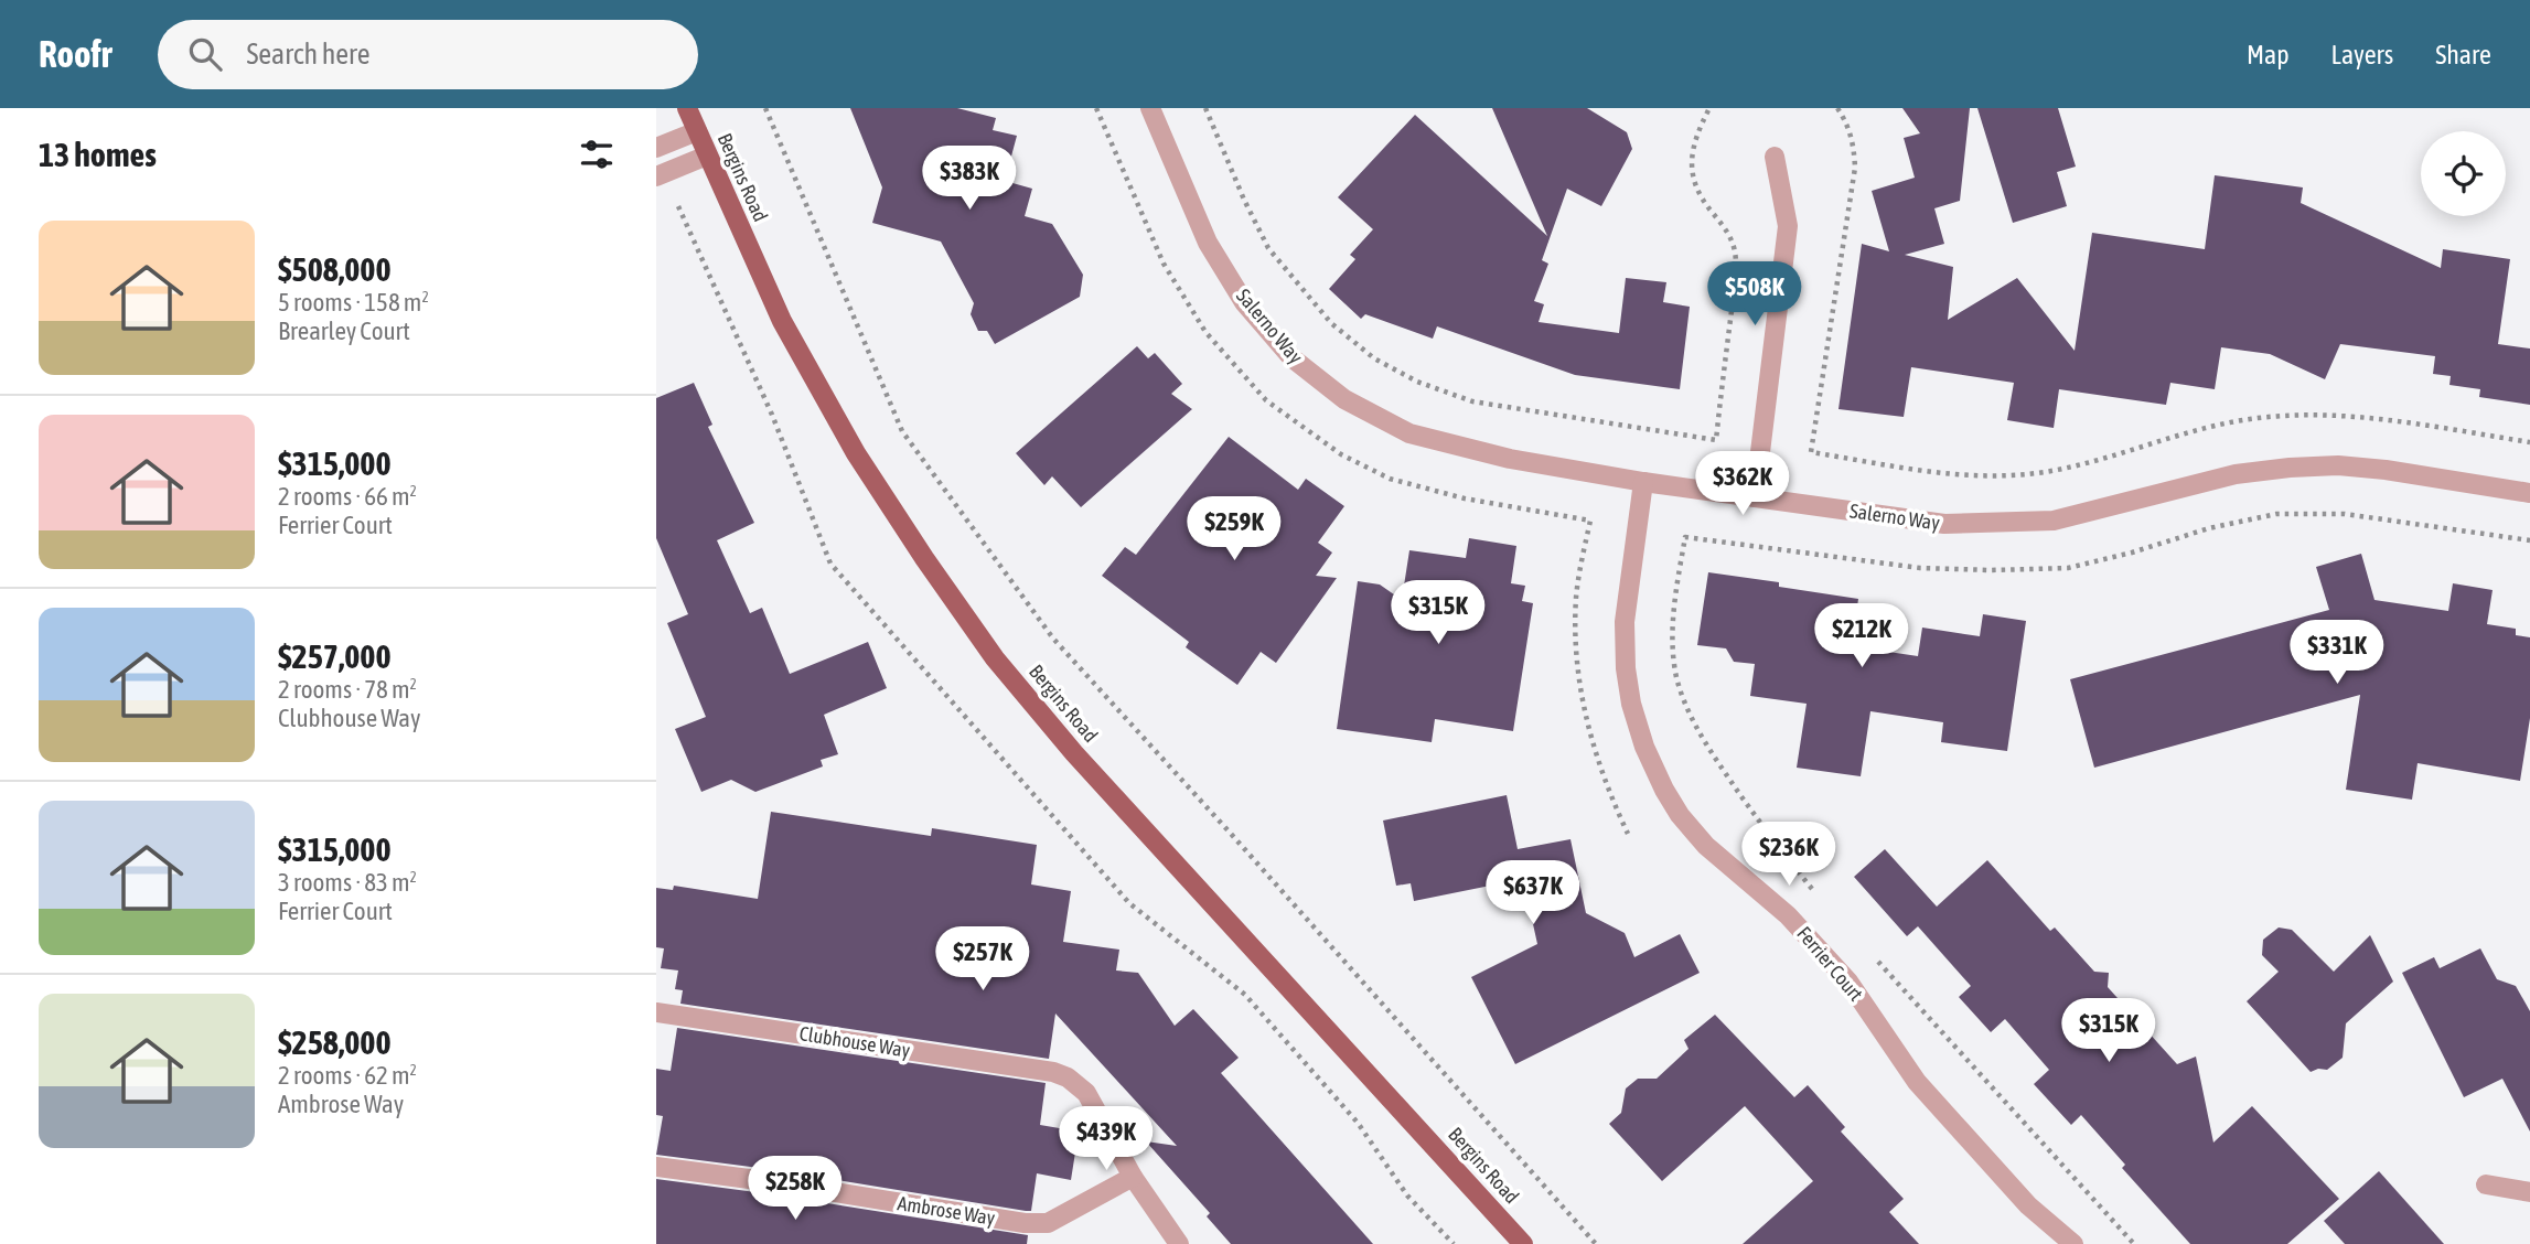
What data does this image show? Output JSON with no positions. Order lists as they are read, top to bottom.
{
  "streets": {
    "main road": ["Bergins Road"],
    "street": [
      "Salerno Way",
      "Ferrier Court",
      "Clubhouse Way",
      "Ambrose Way"
    ]
  },
  "crossings": [
    ["Salerno Way", "Ferrier Court"],
    ["Clubhouse Way", "Ambrose Way"]
  ],
  "page": {
    "header": "Roofr",
    "search": "Search here",
    "nav": ["Map", "Layers", "Share"],
    "heading": "13 homes",
    "price": [
      "$383K",
      "$508K",
      "$362K",
      "$259K",
      "$315K",
      "$212K",
      "$331K",
      "$236K",
      "$637K",
      "$257K",
      "$315K",
      "$439K",
      "$258K"
    ],
    "list": [
      {
        "name": "$508,000",
        "note": "5 rooms · 158 m² · Brearley Court"
      },
      {
        "name": "$315,000",
        "note": "2 rooms · 66 m² · Ferrier Court"
      },
      {
        "name": "$257,000",
        "note": "2 rooms · 78 m² · Clubhouse Way"
      },
      {
        "name": "$315,000",
        "note": "3 rooms · 83 m² · Ferrier Court"
      },
      {
        "name": "$258,000",
        "note": "2 rooms · 62 m² · Ambrose Way"
      }
    ]
  }
}
